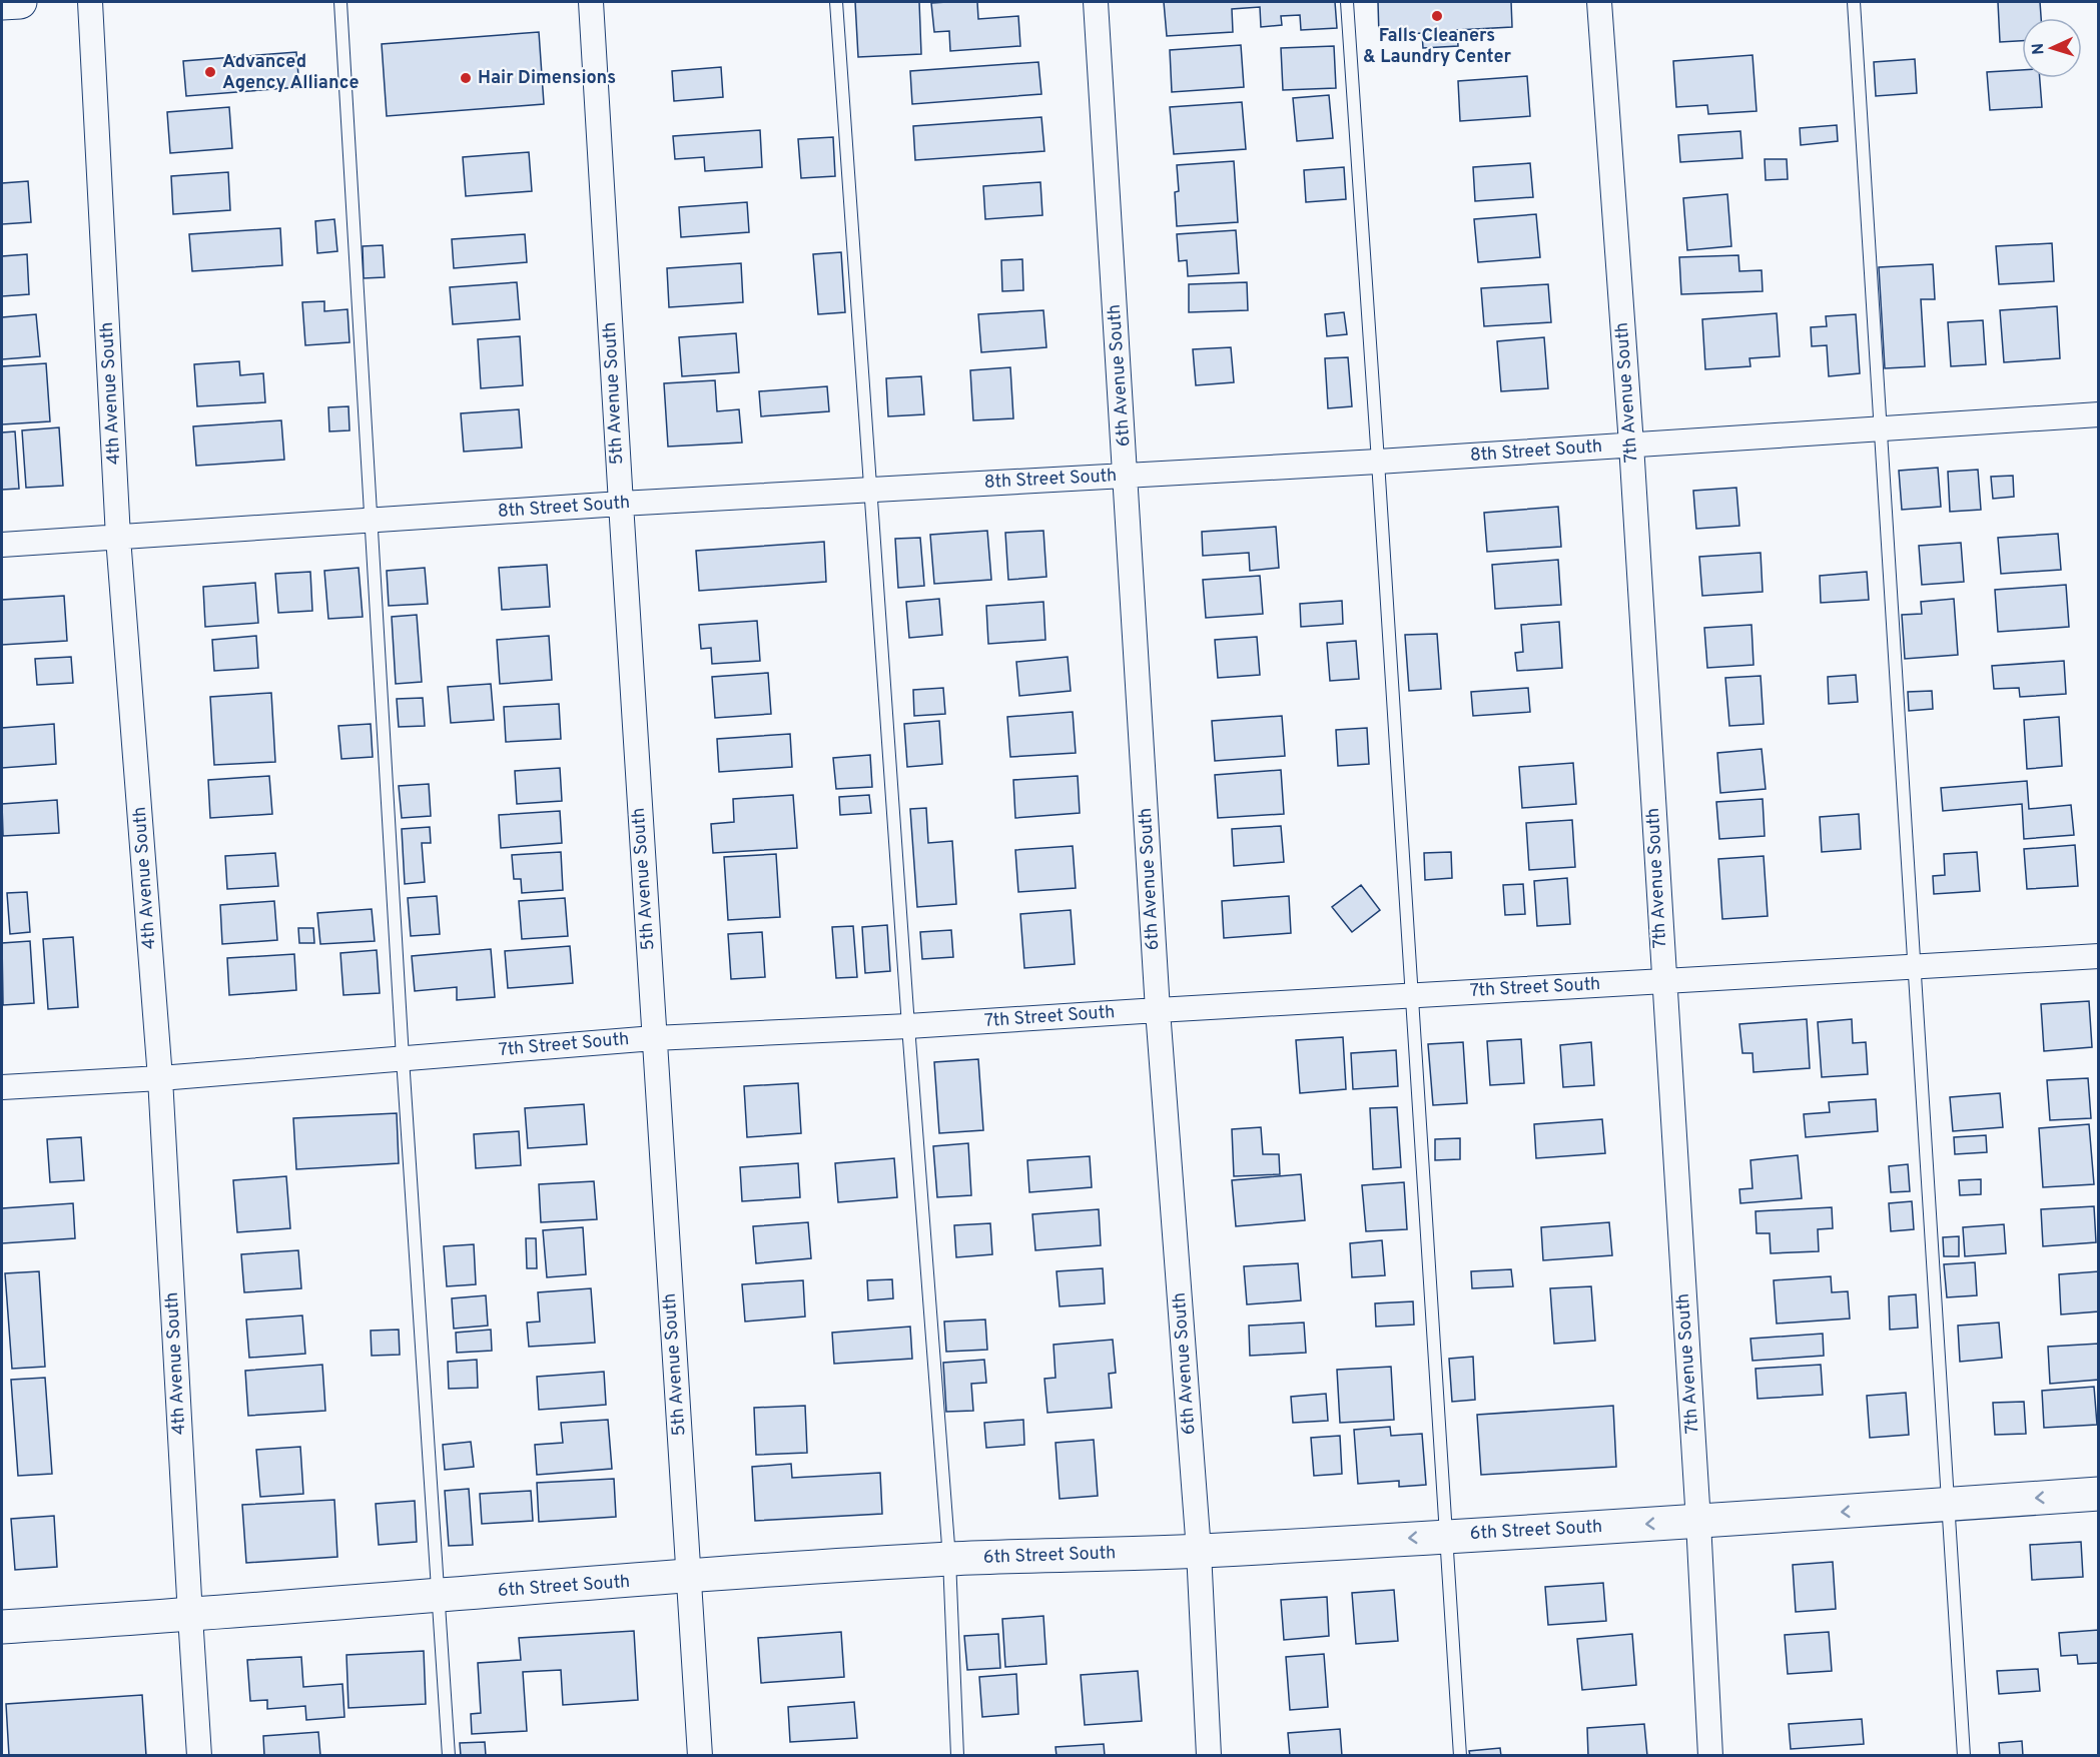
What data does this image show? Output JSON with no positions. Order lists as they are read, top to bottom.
{
  "streets": {
    "main road": ["6th Street South"],
    "street": [
      "6th Avenue South",
      "7th Avenue South",
      "4th Avenue South",
      "5th Avenue South",
      "8th Street South",
      "7th Street South"
    ]
  },
  "crossings": [
    ["6th Avenue South", "8th Street South"],
    ["6th Avenue South", "7th Street South"],
    ["6th Avenue South", "6th Street South"],
    ["7th Avenue South", "8th Street South"],
    ["7th Avenue South", "7th Street South"],
    ["7th Avenue South", "6th Street South"],
    ["4th Avenue South", "8th Street South"],
    ["4th Avenue South", "7th Street South"],
    ["4th Avenue South", "6th Street South"],
    ["5th Avenue South", "8th Street South"],
    ["5th Avenue South", "7th Street South"],
    ["5th Avenue South", "6th Street South"]
  ],
  "one_way": ["6th Street South"],
  "places": ["Falls Cleaners & Laundry Center", "Advanced Agency Alliance", "Hair Dimensions"],
  "north": "left"
}
